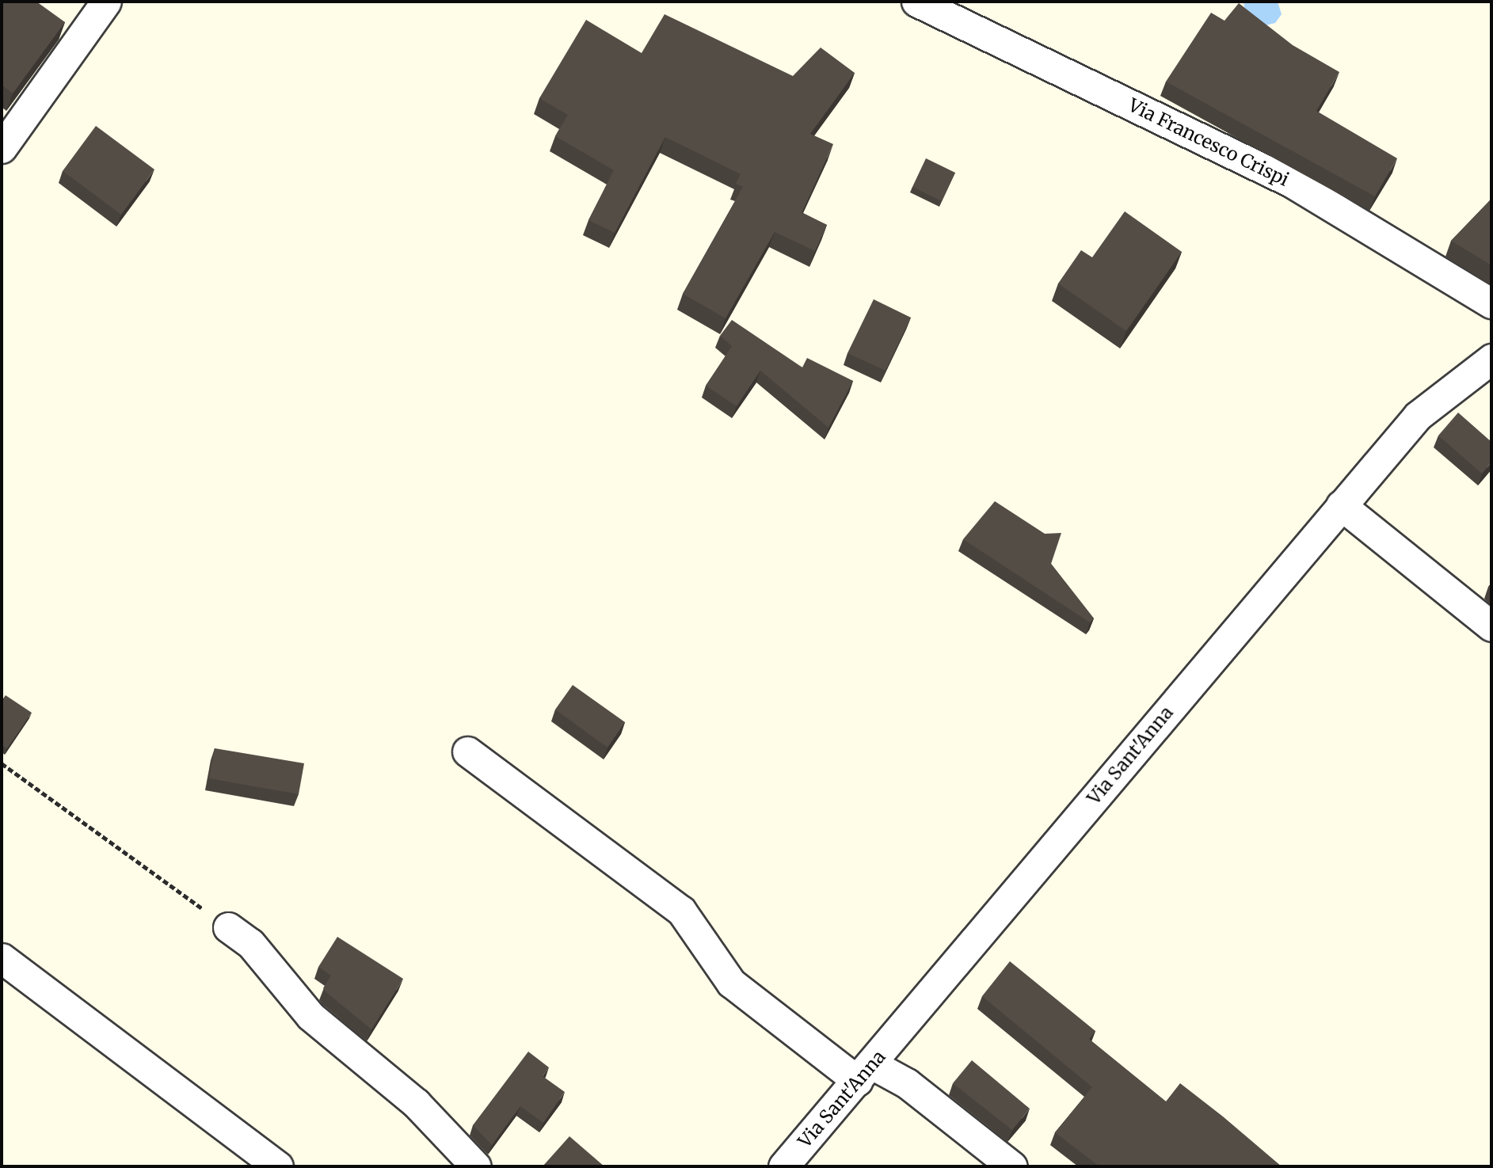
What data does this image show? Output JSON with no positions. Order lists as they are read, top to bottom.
{
  "streets": {
    "street": ["Via Francesco Crispi", "Via Sant'Anna"]
  }
}
